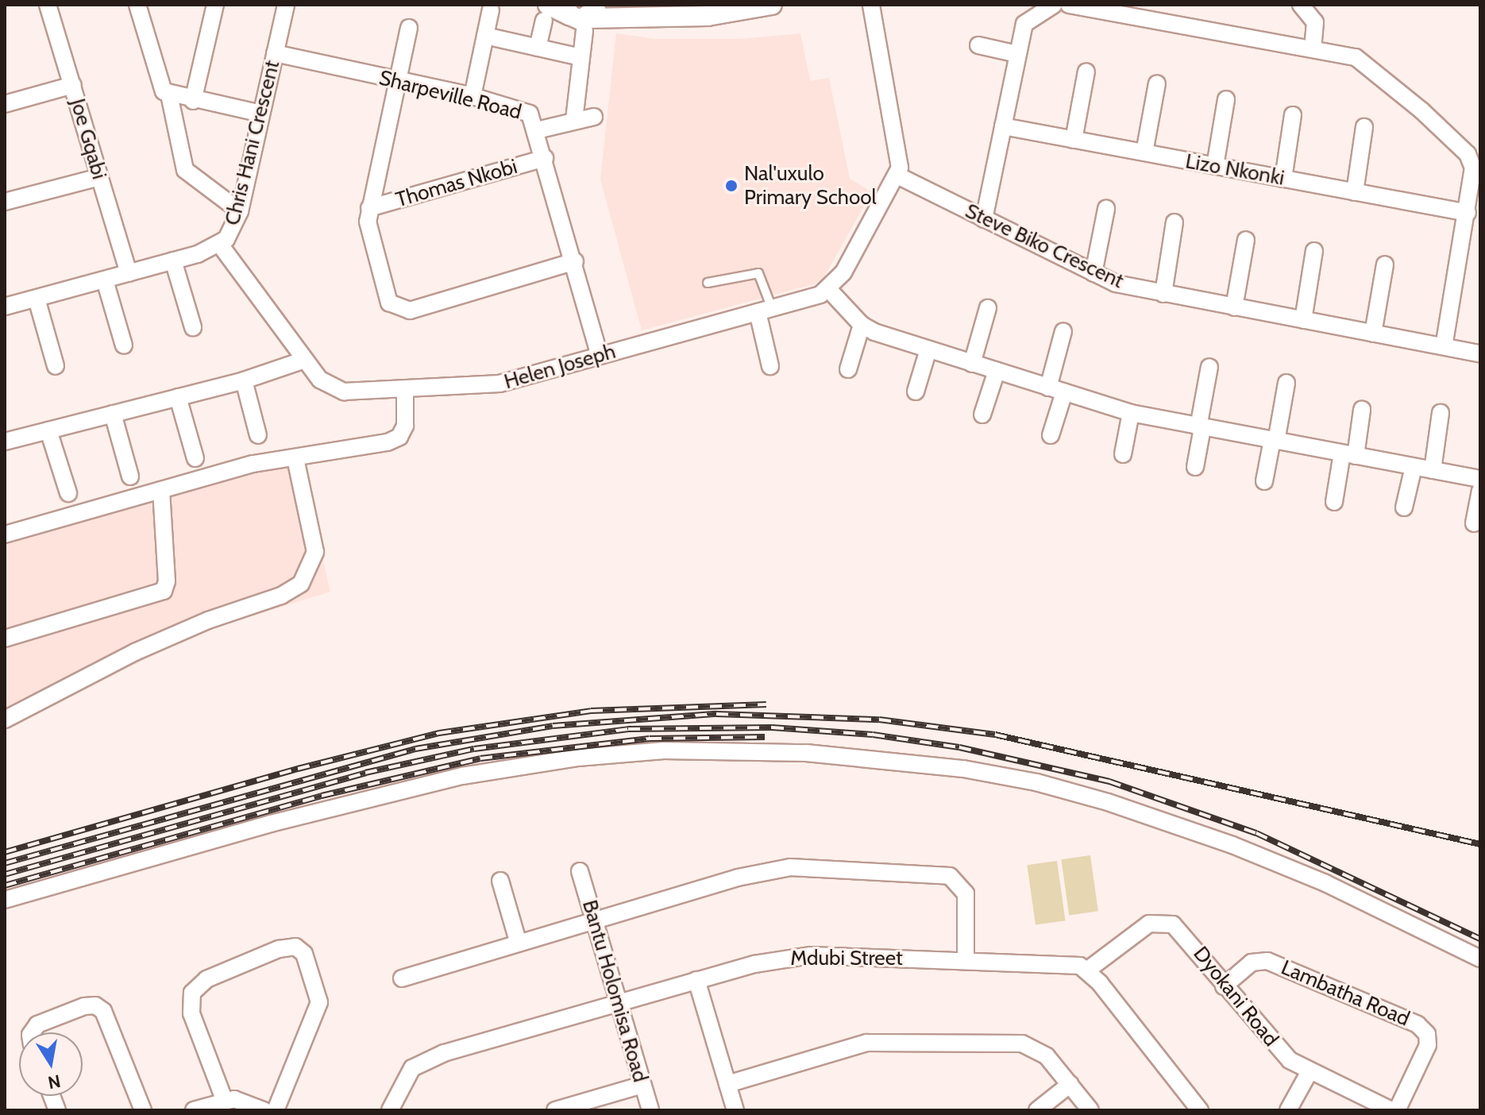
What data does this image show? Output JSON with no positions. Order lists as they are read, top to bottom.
{
  "streets": {
    "street": [
      "Sharpeville Road",
      "Joe Gqabi",
      "Chris Hani Crescent",
      "Lizo Nkonki",
      "Thomas Nkobi",
      "Steve Biko Crescent",
      "Helen Joseph",
      "Mdubi Street",
      "Bantu Holomisa Road",
      "Lambatha Road",
      "Dyokani Road"
    ]
  },
  "crossings": [
    ["Sharpeville Road", "Chris Hani Crescent"],
    ["Sharpeville Road", "Thomas Nkobi"],
    ["Sharpeville Road", "Helen Joseph"],
    ["Joe Gqabi", "Chris Hani Crescent"],
    ["Chris Hani Crescent", "Helen Joseph"],
    ["Mdubi Street", "Bantu Holomisa Road"],
    ["Mdubi Street", "Dyokani Road"],
    ["Lambatha Road", "Dyokani Road"]
  ],
  "places": ["Nal'uxulo Primary School"],
  "north": "bottom"
}
